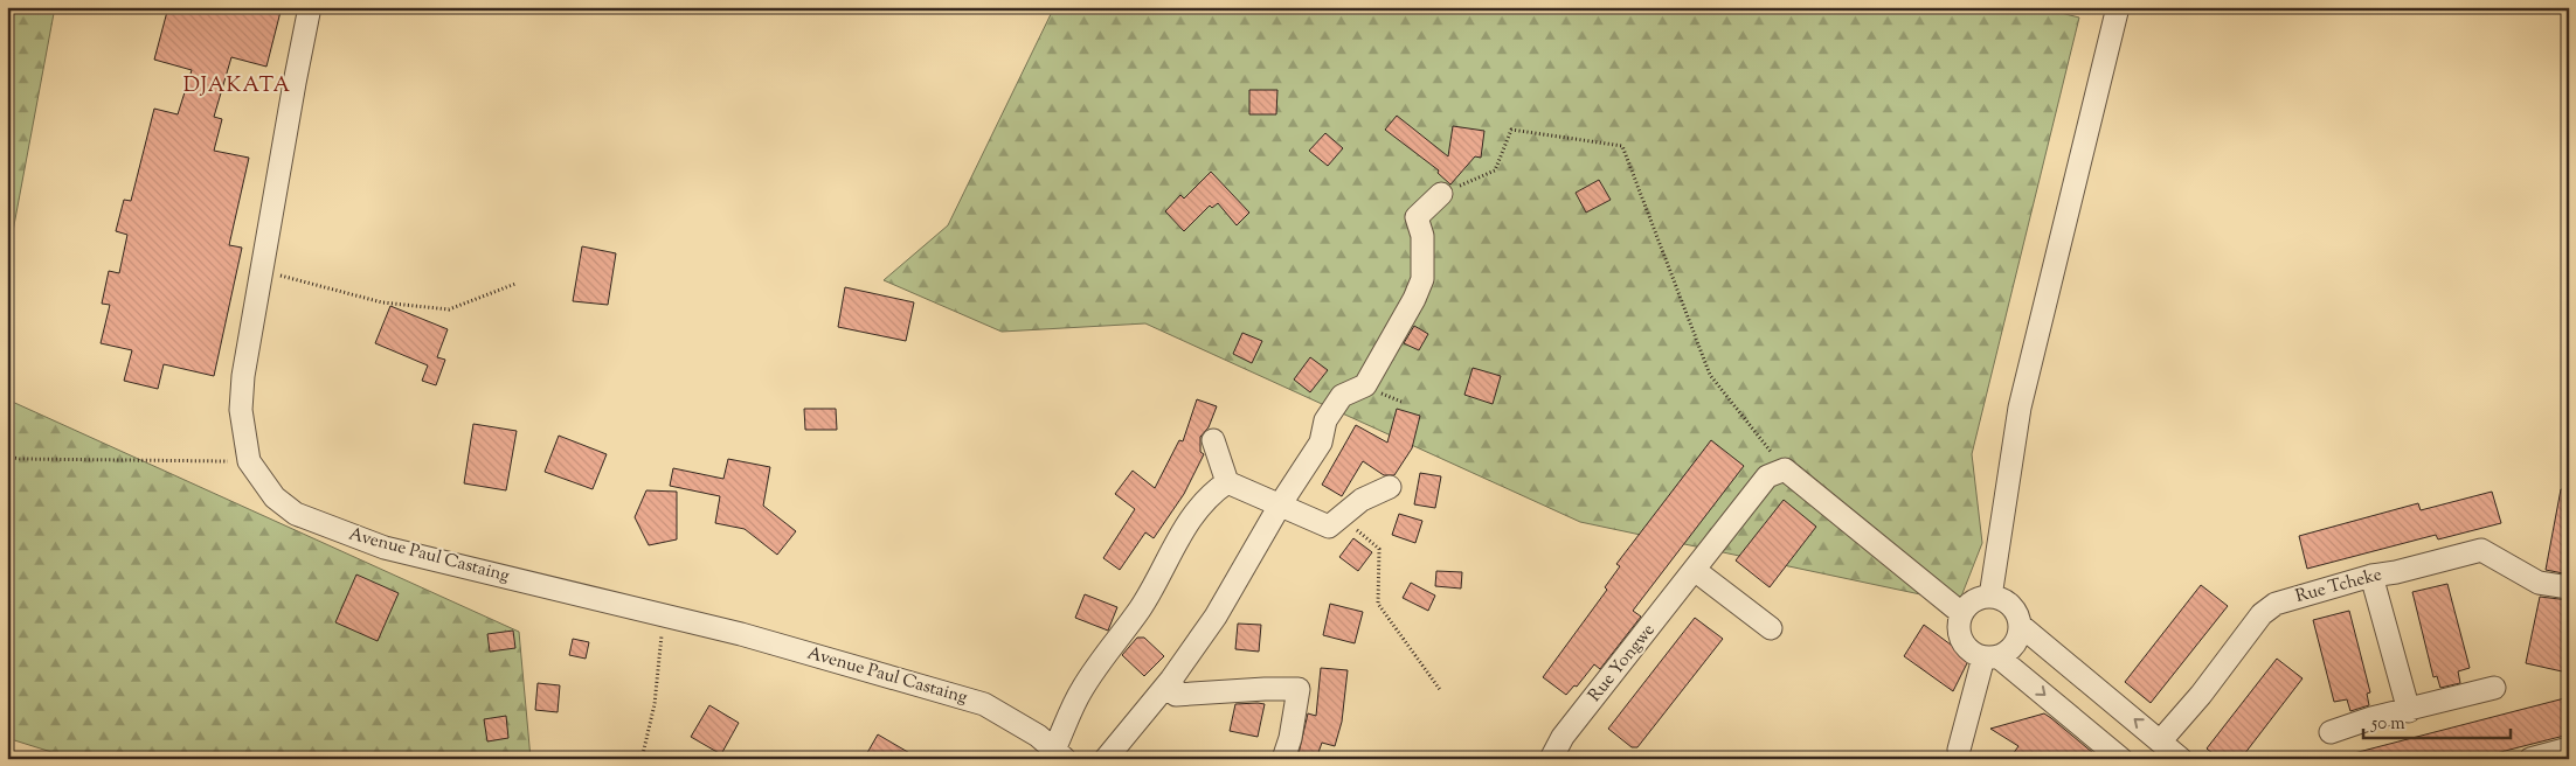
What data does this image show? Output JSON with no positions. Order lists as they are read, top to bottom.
{
  "streets": {
    "street": ["Avenue Paul Castaing", "Rue Tcheke", "Rue Yongwe"]
  },
  "districts": ["DJAKATA"],
  "scale_bar": "50 m"
}
